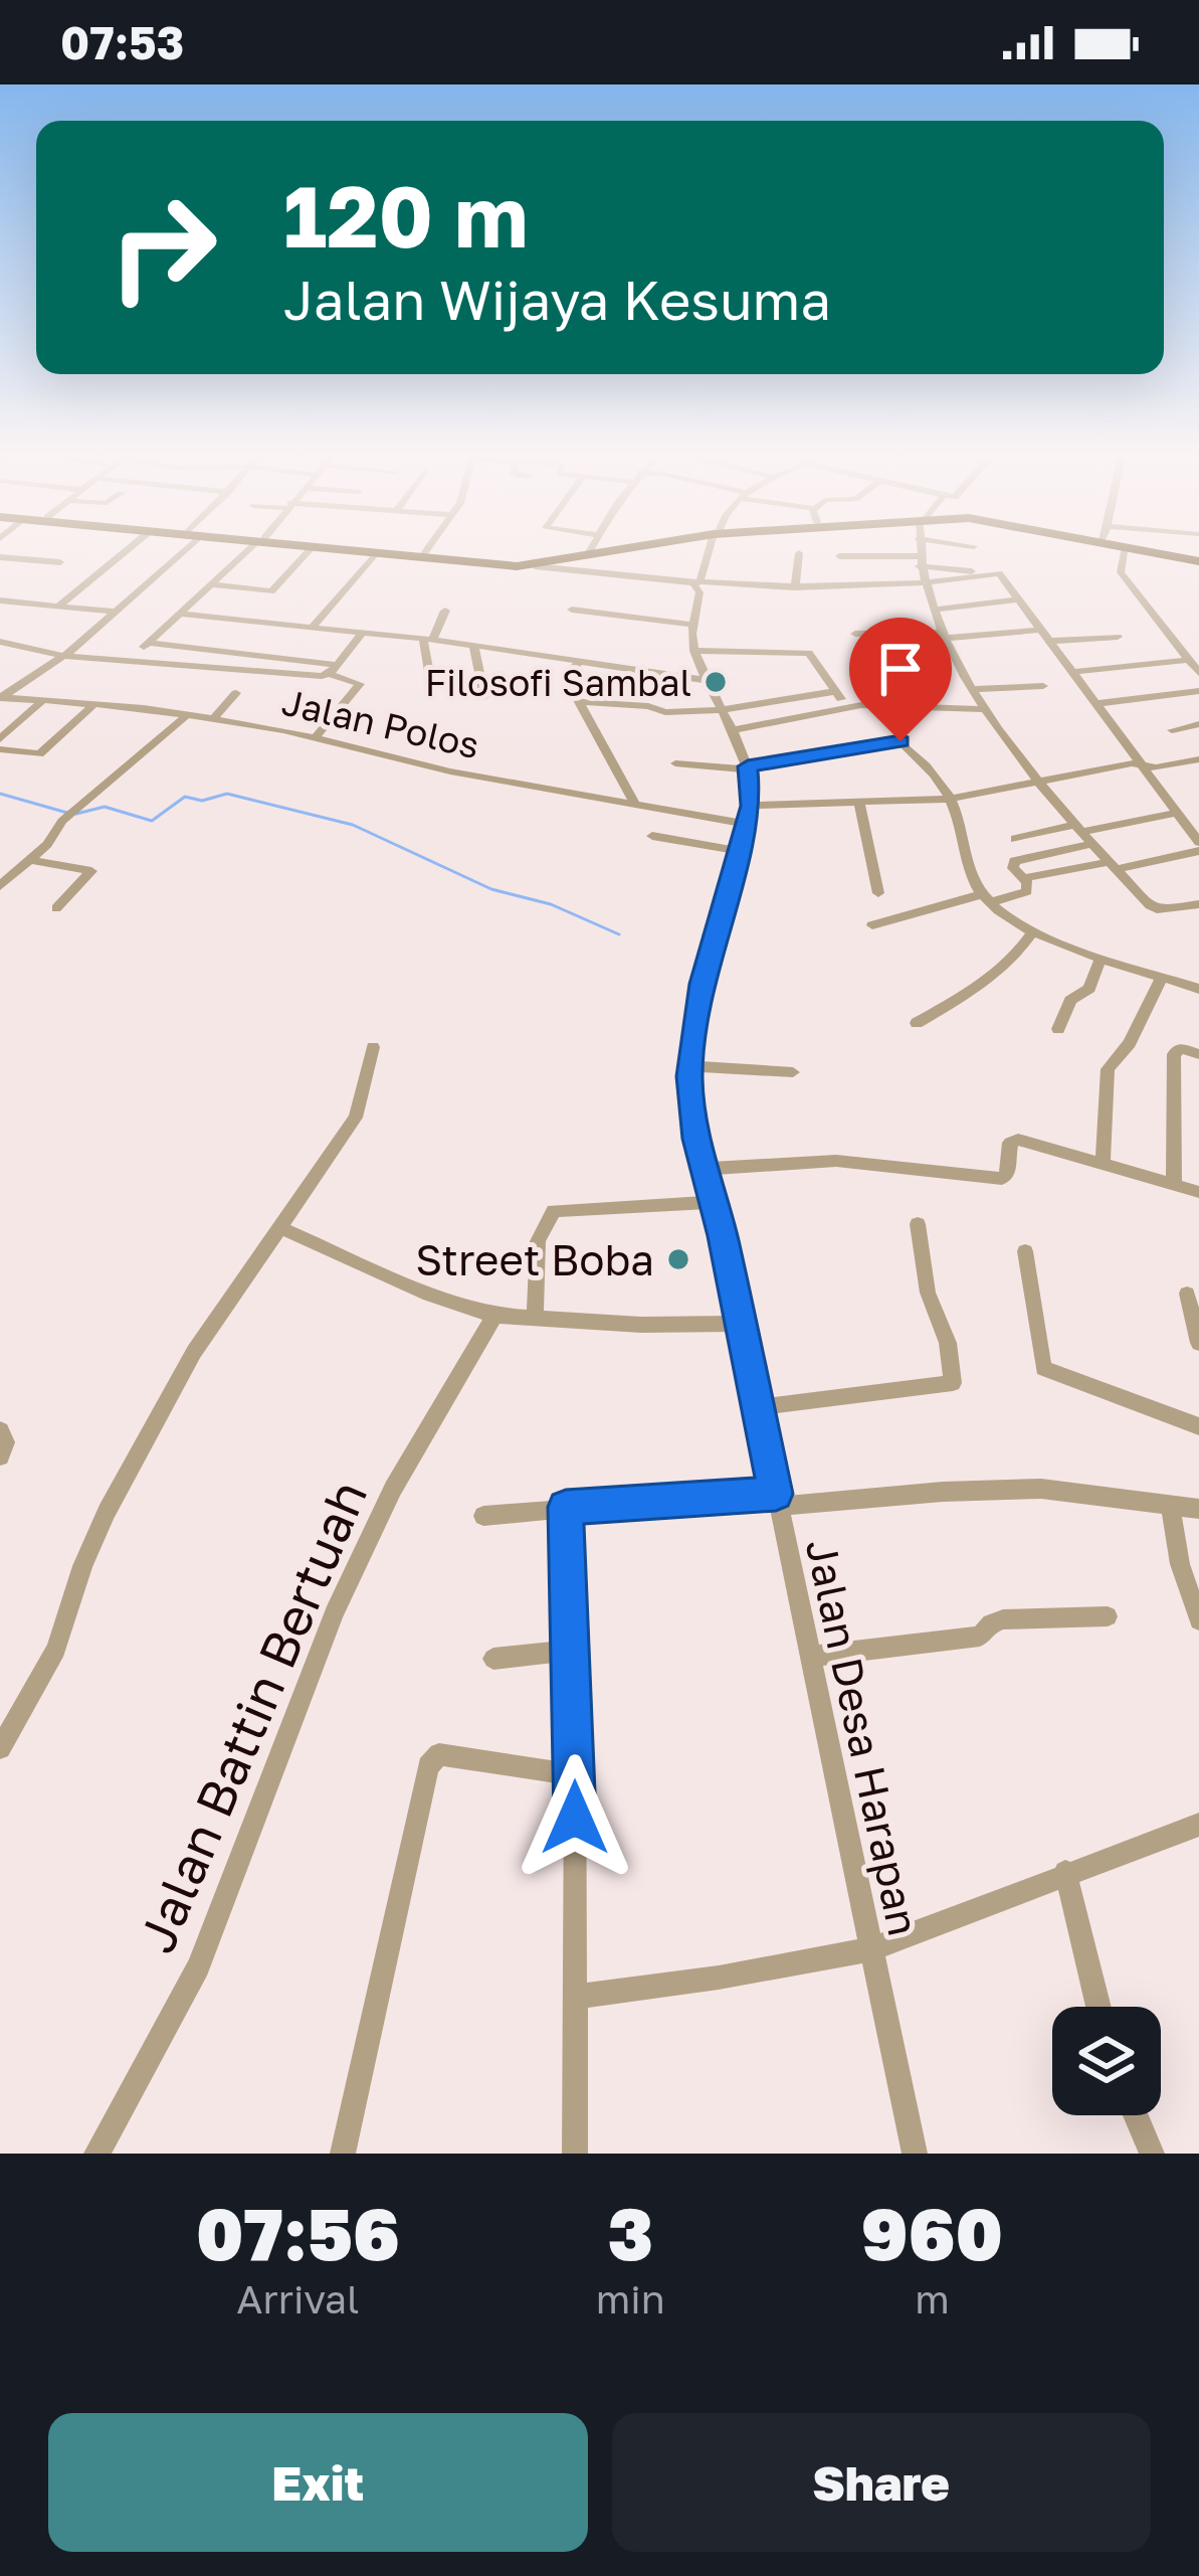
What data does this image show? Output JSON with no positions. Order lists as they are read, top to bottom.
{
  "streets": {
    "street": ["Jalan Polos", "Jalan Battin Bertuah", "Jalan Desa Harapan"]
  },
  "crossings": [
    ["Jalan Polos", "Jalan Desa Harapan"]
  ],
  "places": ["Filosofi Sambal", "Street Boba"],
  "page": {
    "status": "07:53",
    "turn": ["120 m", "Jalan Wijaya Kesuma"],
    "eta": [
      "07:56",
      "Arrival",
      "3",
      "min",
      "960",
      "m"
    ],
    "buttons": ["Exit", "Share"]
  }
}
